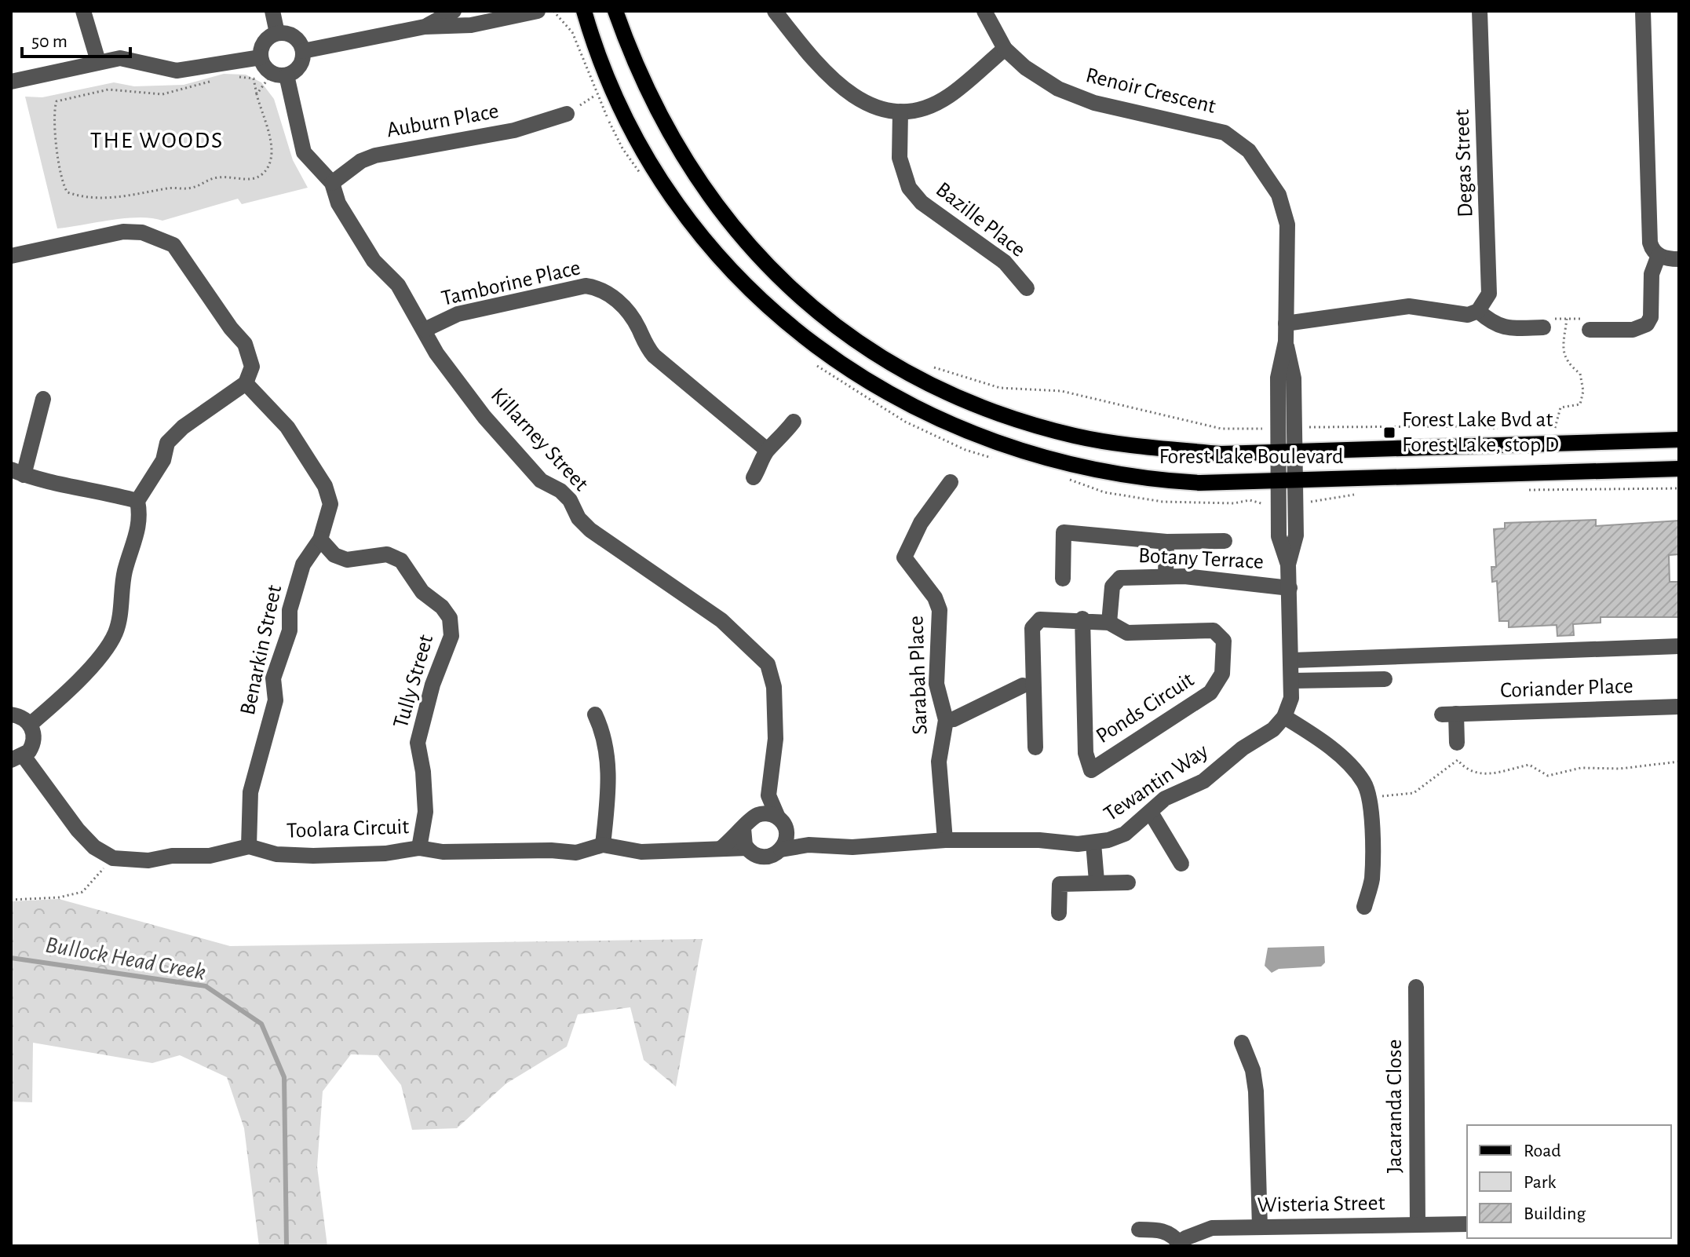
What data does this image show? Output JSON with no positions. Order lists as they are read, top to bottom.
{
  "streets": {
    "main road": ["Forest Lake Boulevard"],
    "street": [
      "Renoir Crescent",
      "Auburn Place",
      "Degas Street",
      "Bazille Place",
      "Tamborine Place",
      "Killarney Street",
      "Botany Terrace",
      "Benarkin Street",
      "Sarabah Place",
      "Tully Street",
      "Coriander Place",
      "Ponds Circuit",
      "Tewantin Way",
      "Toolara Circuit",
      "Jacaranda Close",
      "Wisteria Street"
    ]
  },
  "crossings": [
    ["Renoir Crescent", "Forest Lake Boulevard"],
    ["Auburn Place", "Killarney Street"],
    ["Tamborine Place", "Killarney Street"],
    ["Killarney Street", "Tewantin Way"],
    ["Killarney Street", "Toolara Circuit"],
    ["Botany Terrace", "Ponds Circuit"],
    ["Benarkin Street", "Tully Street"],
    ["Benarkin Street", "Toolara Circuit"],
    ["Sarabah Place", "Tewantin Way"],
    ["Tully Street", "Toolara Circuit"],
    ["Tewantin Way", "Toolara Circuit"],
    ["Jacaranda Close", "Wisteria Street"]
  ],
  "districts": ["THE WOODS"],
  "water": ["Bullock Head Creek"],
  "places": {
    "transit": ["Forest Lake Bvd at Forest Lake, stop D"]
  },
  "legend": ["Road", "Park", "Building"],
  "scale_bar": "50 m"
}
